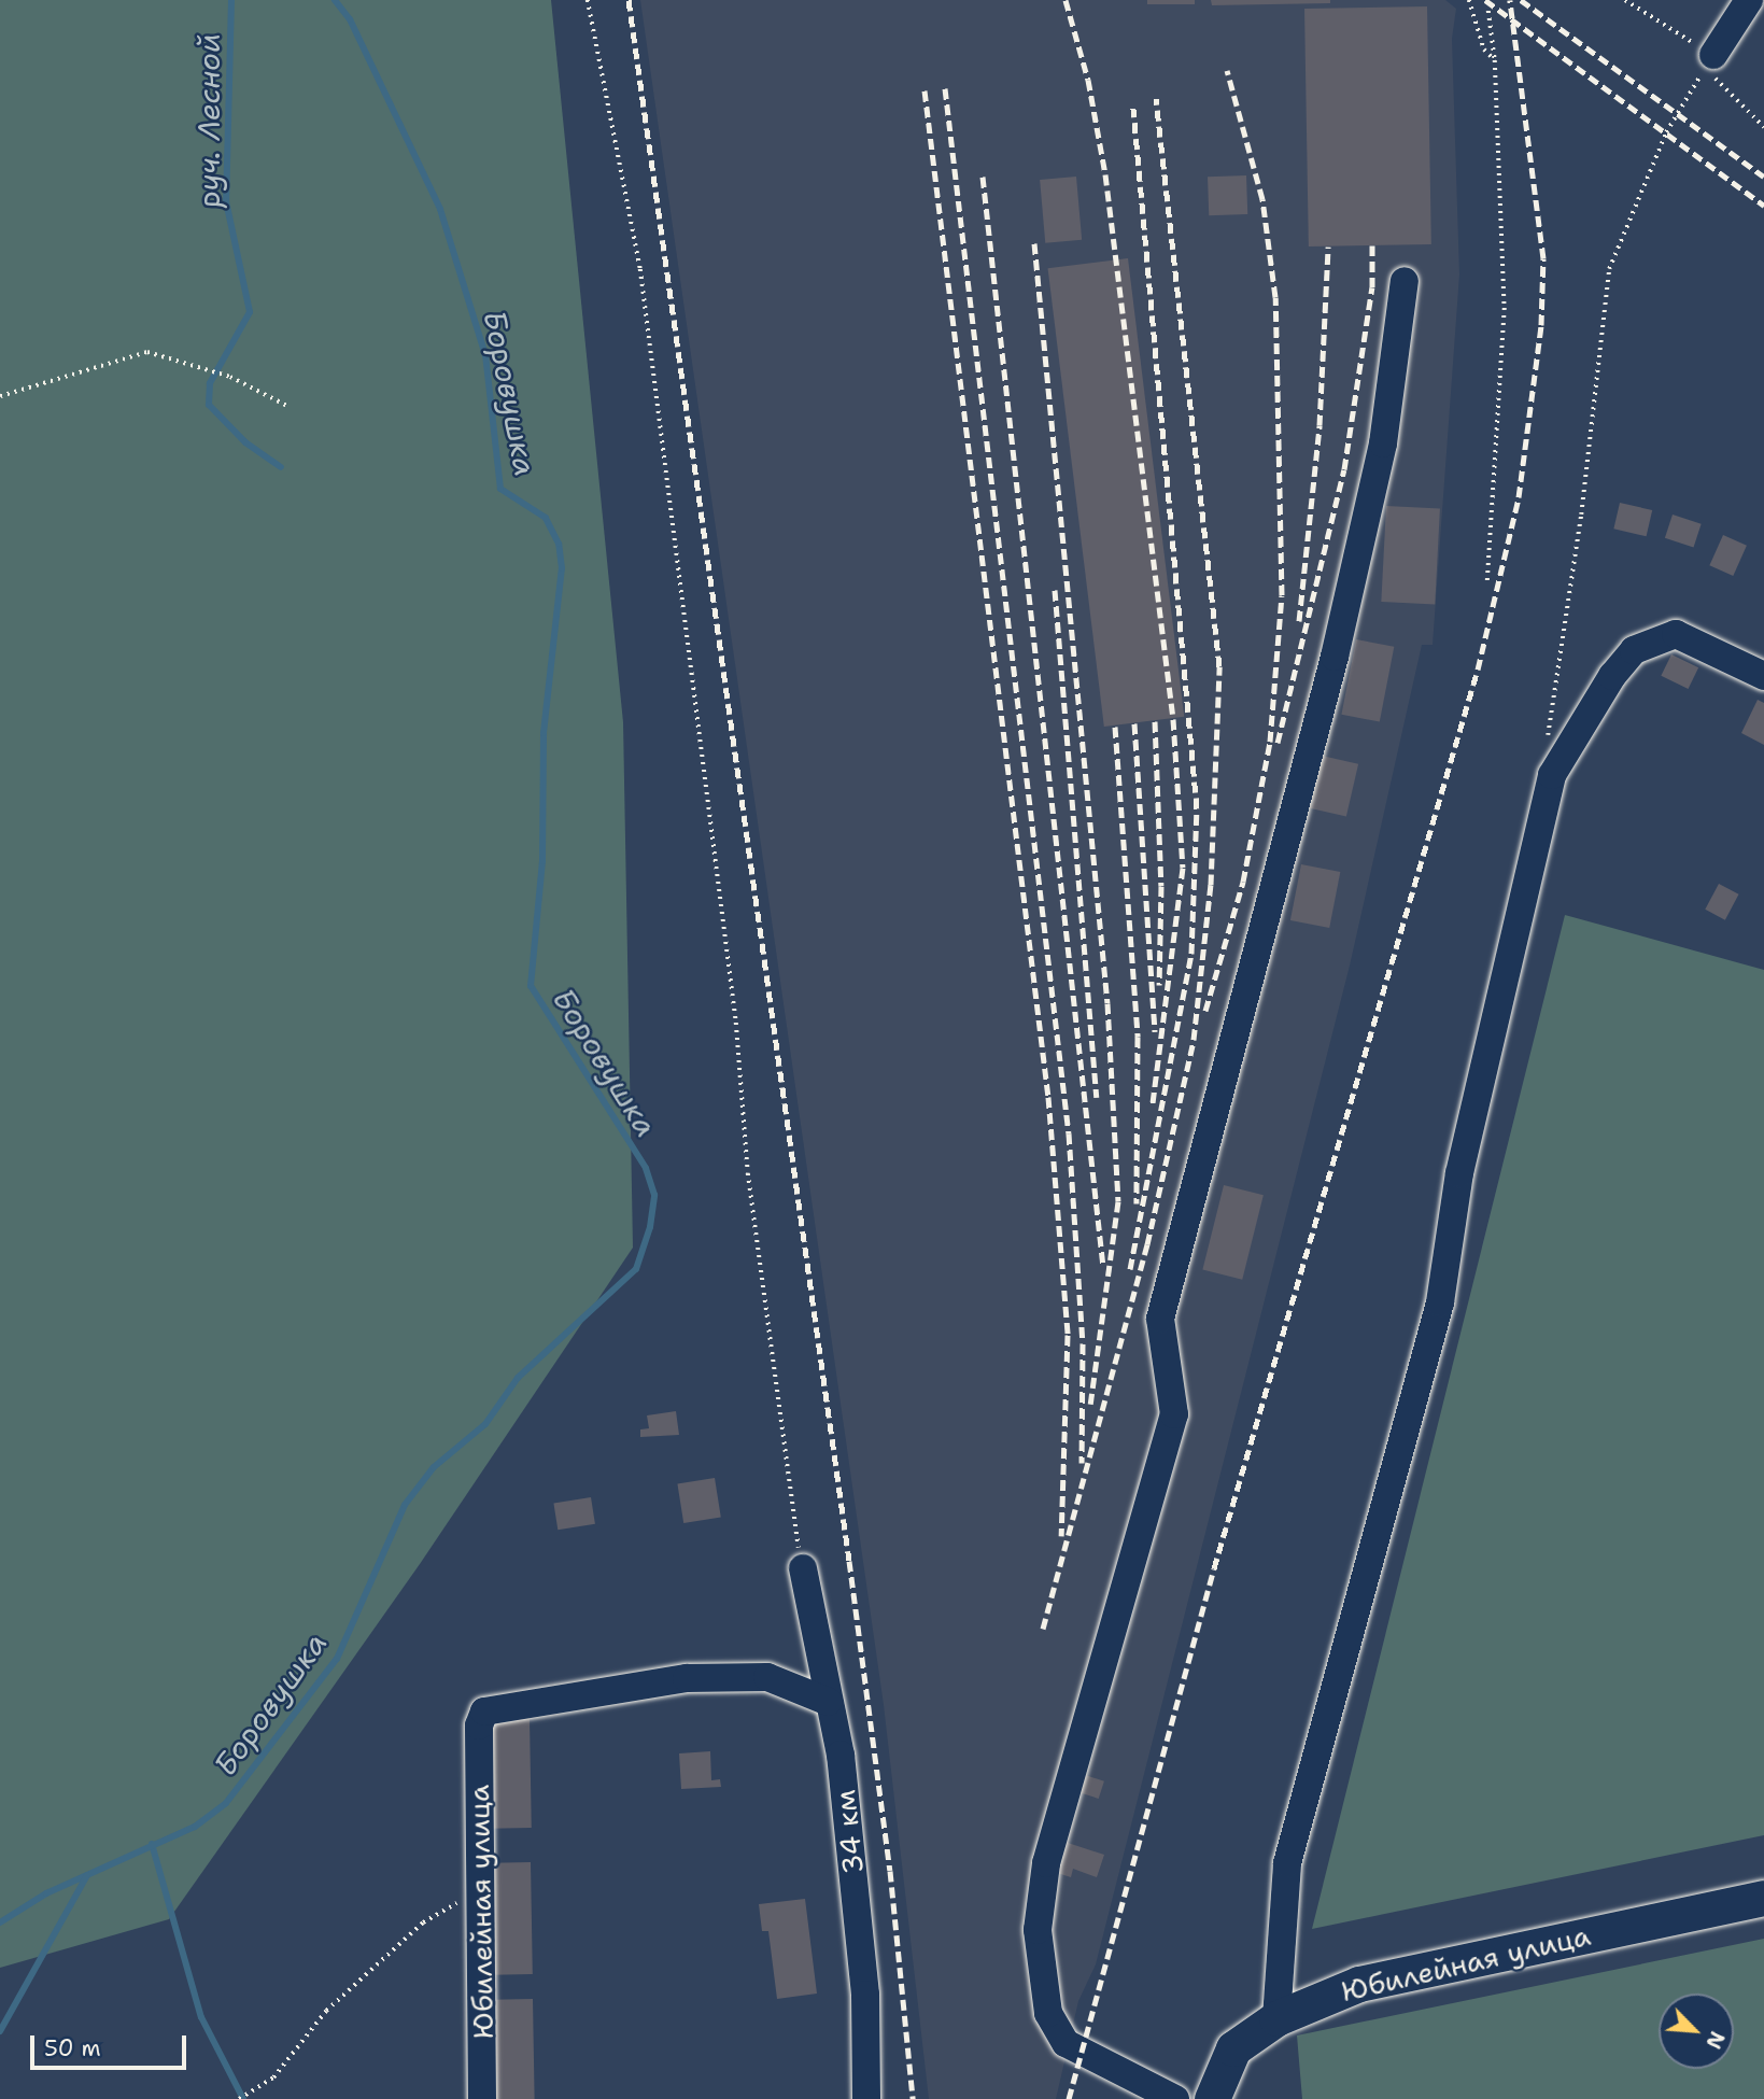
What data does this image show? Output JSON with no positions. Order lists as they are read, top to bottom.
{
  "streets": {
    "main road": ["Юбилейная улица"],
    "street": ["34 км"]
  },
  "crossings": [
    ["34 км", "Юбилейная улица"]
  ],
  "water": ["руч. Лесной", "Боровушка"],
  "scale_bar": "50 m",
  "north": "bottom right"
}
